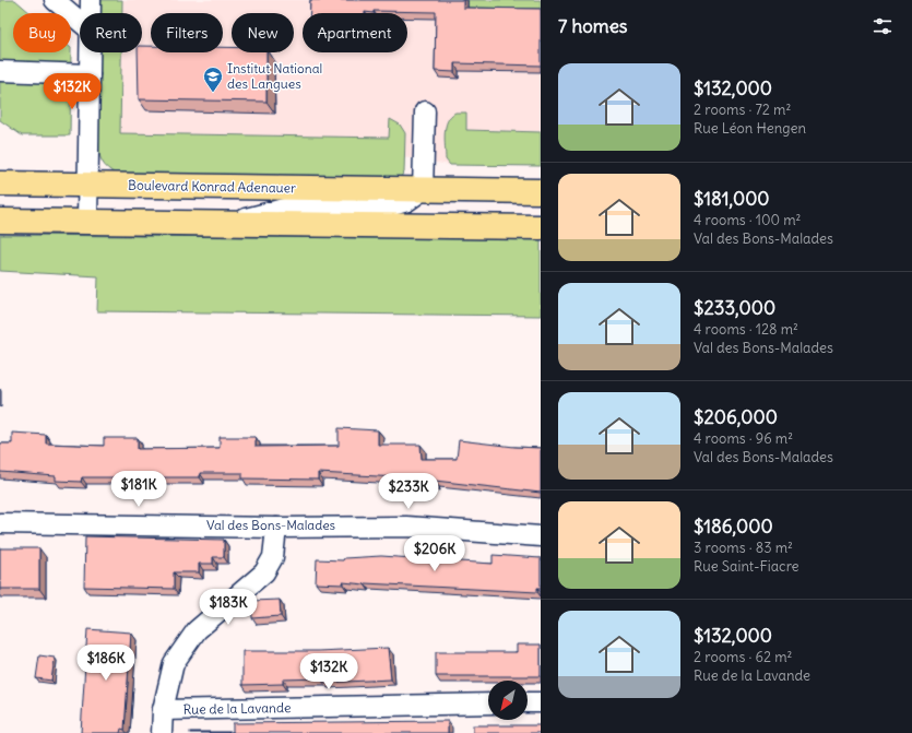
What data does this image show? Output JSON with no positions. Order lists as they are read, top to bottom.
{
  "streets": {
    "main road": ["Boulevard Konrad Adenauer"],
    "street": ["Val des Bons-Malades", "Rue de la Lavande"]
  },
  "places": {
    "school or university": ["Institut National des Langues"]
  },
  "north": "bottom left",
  "page": {
    "heading": "7 homes",
    "chip": [
      "Buy",
      "Rent",
      "Filters",
      "New",
      "Apartment"
    ],
    "list": [
      {
        "name": "$132,000",
        "note": "2 rooms · 72 m² · Rue Léon Hengen"
      },
      {
        "name": "$181,000",
        "note": "4 rooms · 100 m² · Val des Bons-Malades"
      },
      {
        "name": "$233,000",
        "note": "4 rooms · 128 m² · Val des Bons-Malades"
      },
      {
        "name": "$206,000",
        "note": "4 rooms · 96 m² · Val des Bons-Malades"
      },
      {
        "name": "$186,000",
        "note": "3 rooms · 83 m² · Rue Saint-Fiacre"
      },
      {
        "name": "$132,000",
        "note": "2 rooms · 62 m² · Rue de la Lavande"
      }
    ],
    "price": [
      "$132K",
      "$181K",
      "$233K",
      "$206K",
      "$183K",
      "$186K",
      "$132K"
    ]
  }
}
